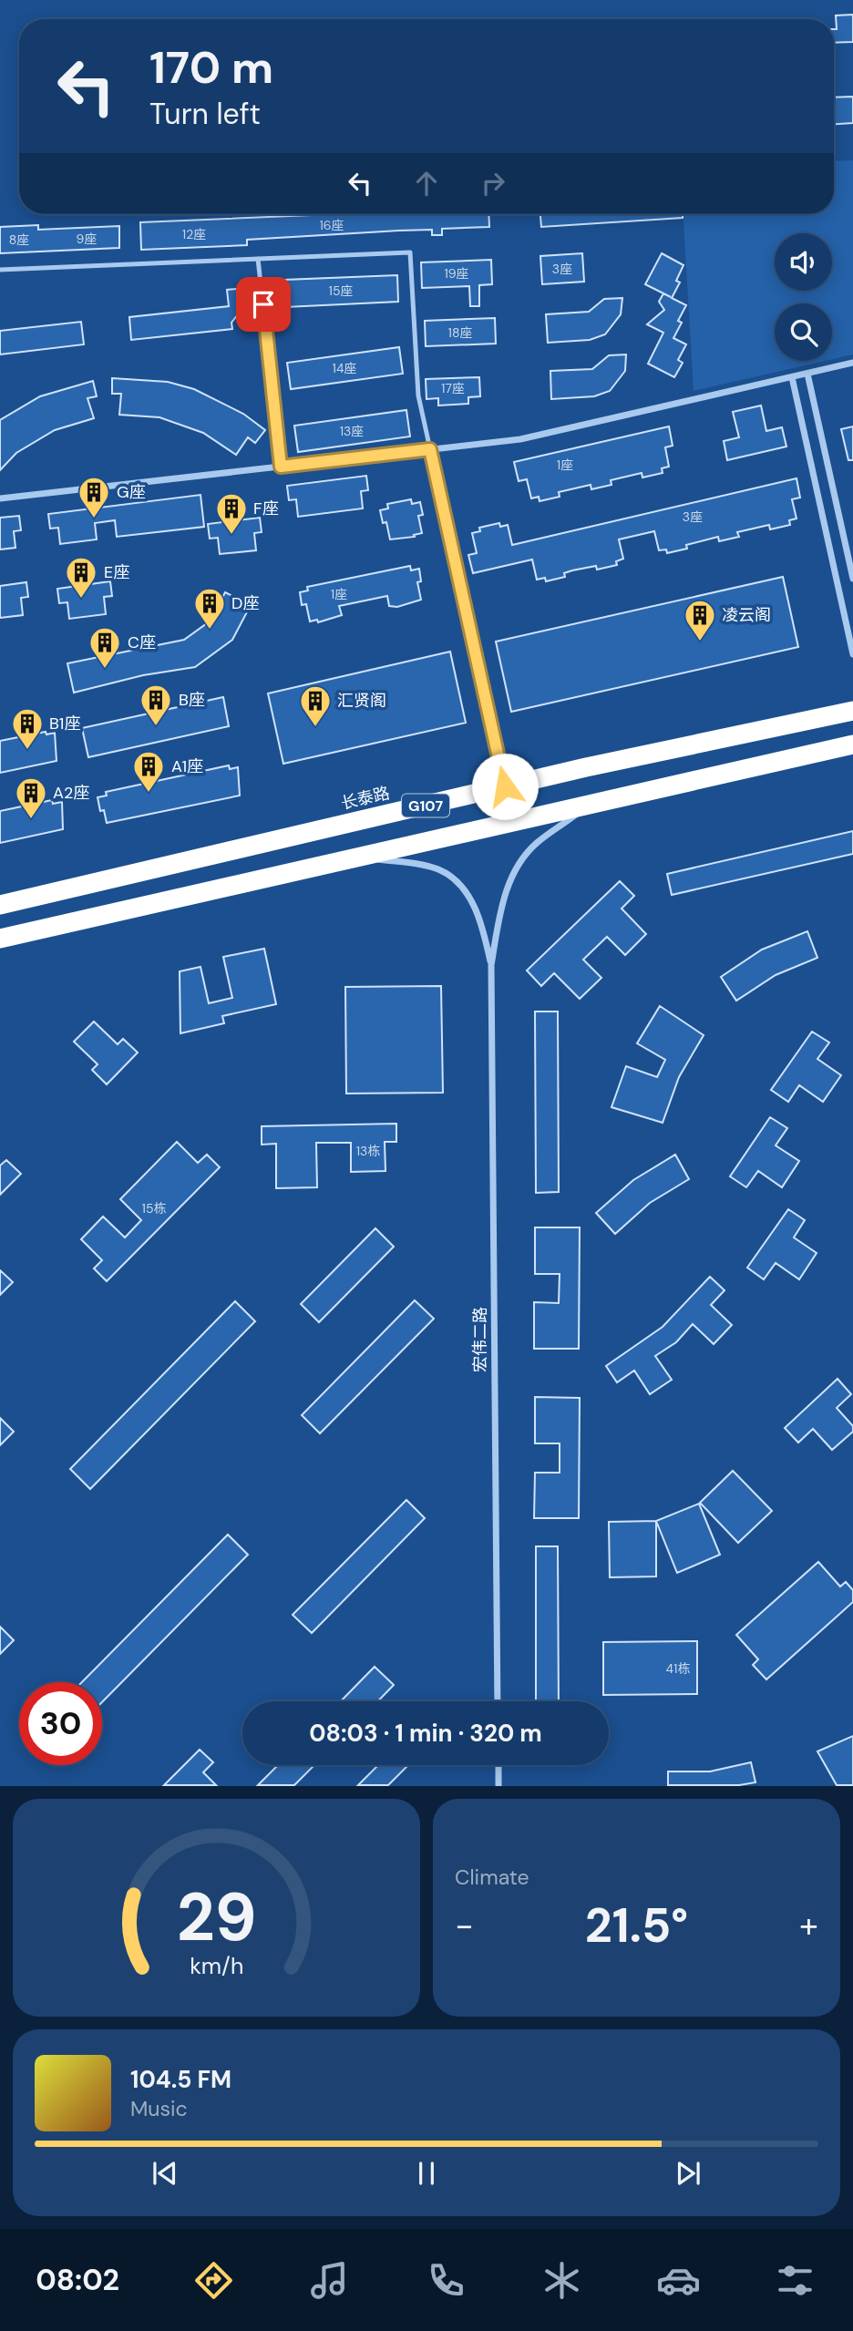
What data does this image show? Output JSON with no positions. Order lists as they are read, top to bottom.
{
  "streets": {
    "highway": ["长泰路", "G107"],
    "street": ["宏伟二路"]
  },
  "places": {
    "building": [
      "G座",
      "F座",
      "E座",
      "D座",
      "凌云阁",
      "C座",
      "B座",
      "汇贤阁",
      "B1座",
      "A1座",
      "A2座"
    ]
  },
  "house_numbers": [
    "16座",
    "12座",
    "9座",
    "8座",
    "3座",
    "19座",
    "15座",
    "18座",
    "14座",
    "17座",
    "13座",
    "1座",
    "3座",
    "1座",
    "13栋",
    "15栋",
    "41栋"
  ],
  "page": {
    "turn": ["170 m", "Turn left"],
    "limit": "30",
    "trip": "08:03 · 1 min · 320 m",
    "tile": "Climate",
    "heat": ["−", "21.5°", "+"],
    "song": ["104.5 FM", "Music"],
    "tabs": "08:02",
    "gauge": ["29", "km/h"]
  }
}
